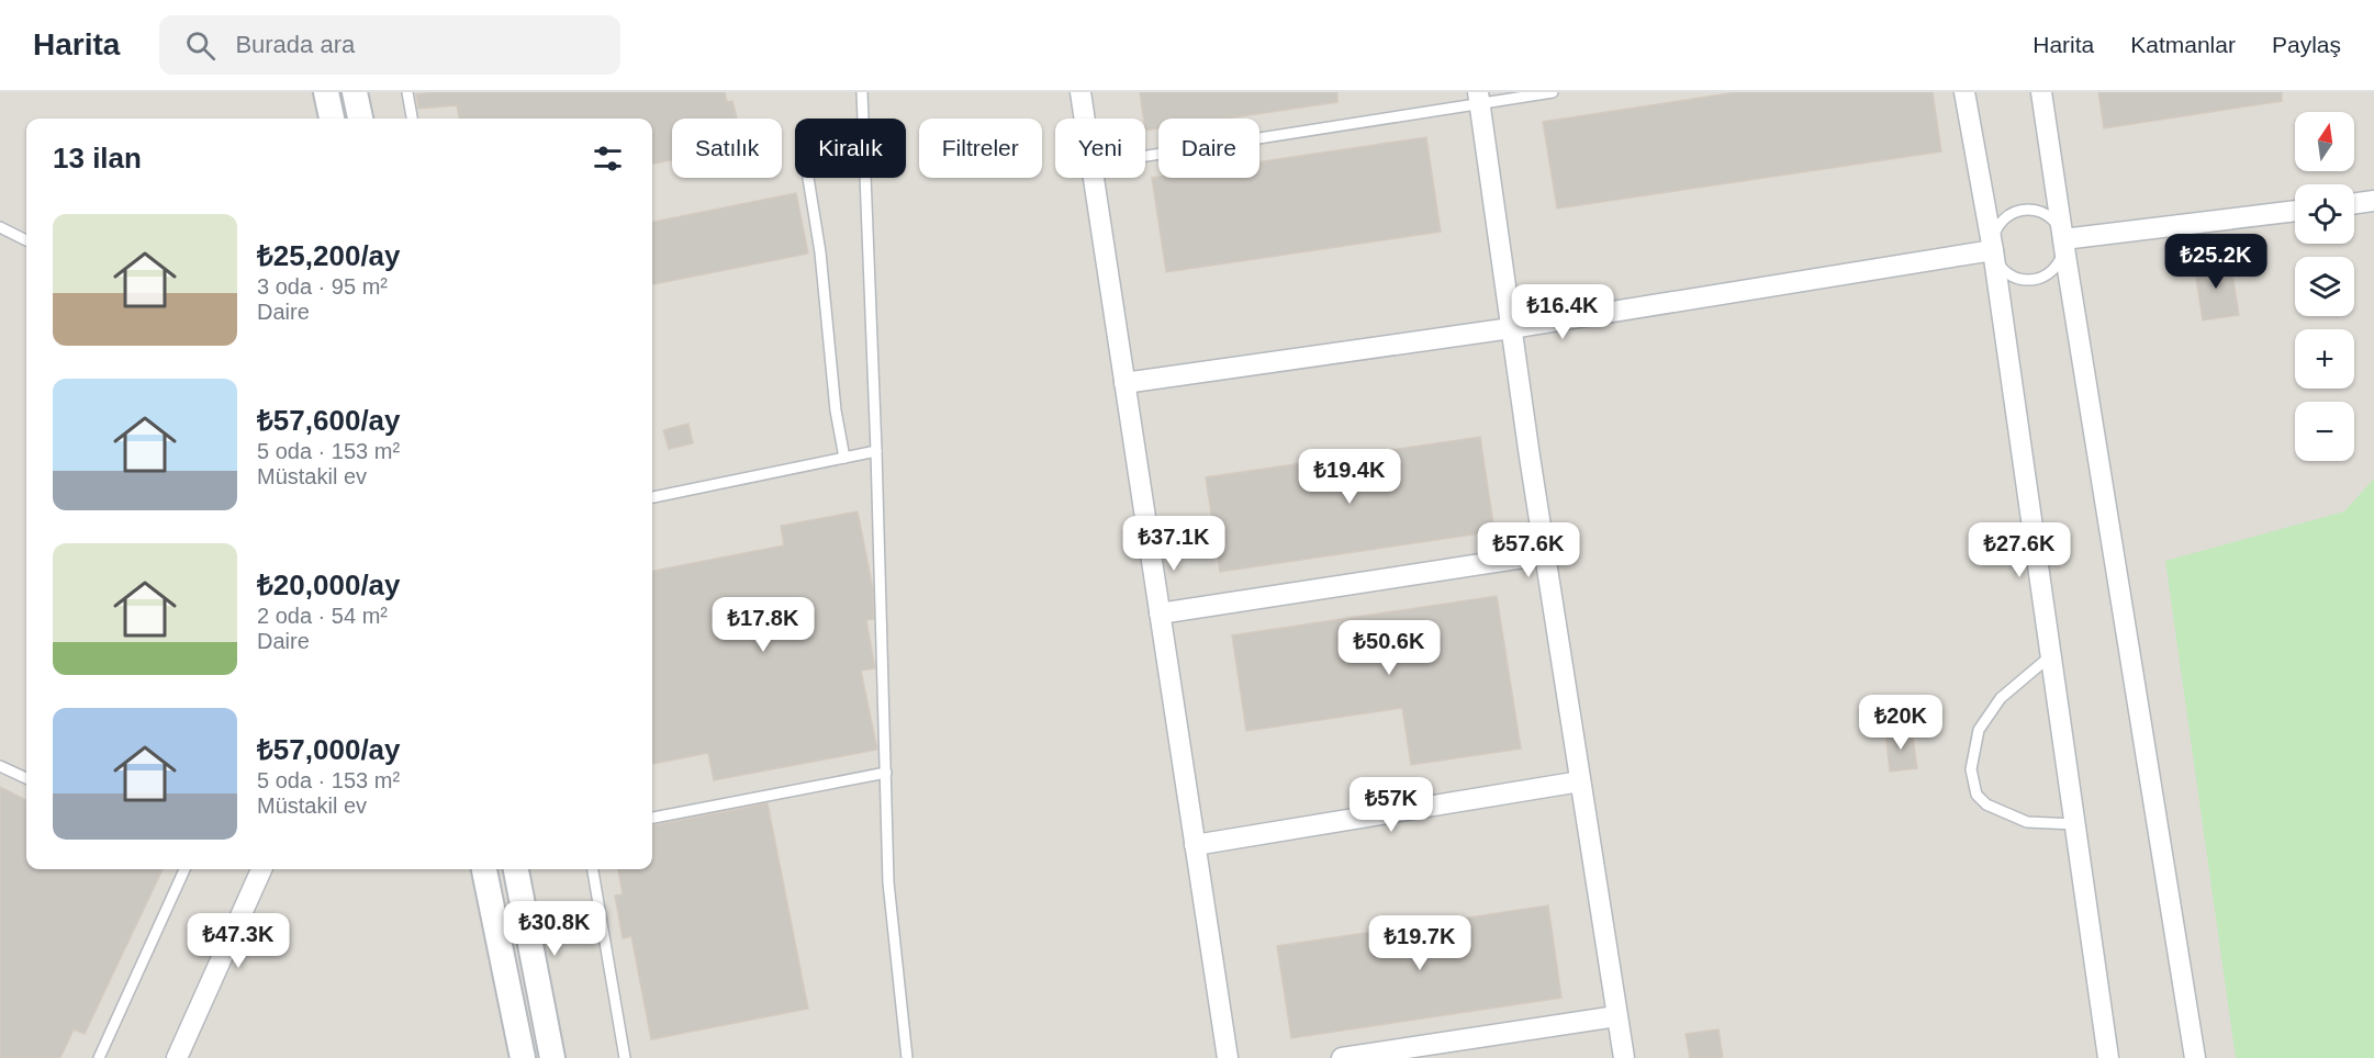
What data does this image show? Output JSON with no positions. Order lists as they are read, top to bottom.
{
  "north": "top",
  "page": {
    "header": "Harita",
    "search": "Burada ara",
    "nav": ["Harita", "Katmanlar", "Paylaş"],
    "map_buttons": ["+", "−"],
    "chip": [
      "Satılık",
      "Kiralık",
      "Filtreler",
      "Yeni",
      "Daire"
    ],
    "heading": "13 ilan",
    "list": [
      {
        "name": "₺25,200/ay",
        "note": "3 oda · 95 m² · Daire"
      },
      {
        "name": "₺57,600/ay",
        "note": "5 oda · 153 m² · Müstakil ev"
      },
      {
        "name": "₺20,000/ay",
        "note": "2 oda · 54 m² · Daire"
      },
      {
        "name": "₺57,000/ay",
        "note": "5 oda · 153 m² · Müstakil ev"
      }
    ],
    "price": [
      "₺25.2K",
      "₺16.4K",
      "₺19.4K",
      "₺37.1K",
      "₺57.6K",
      "₺27.6K",
      "₺17.8K",
      "₺50.6K",
      "₺20K",
      "₺57K",
      "₺30.8K",
      "₺47.3K",
      "₺19.7K"
    ]
  }
}
